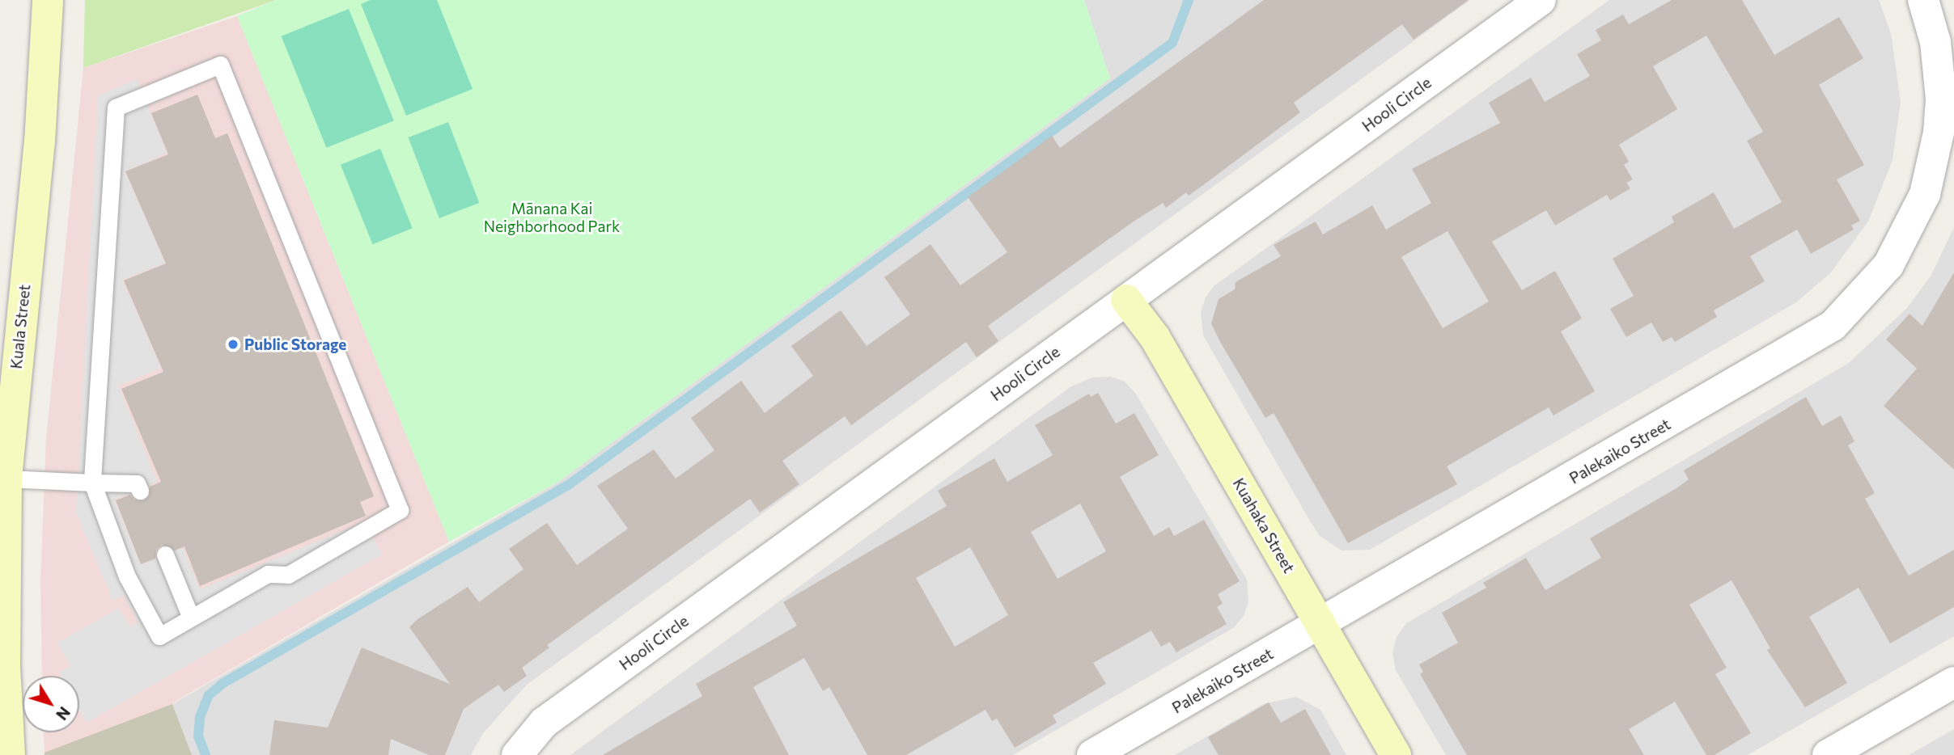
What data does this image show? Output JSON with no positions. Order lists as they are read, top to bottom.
{
  "streets": {
    "main road": ["Kuala Street", "Kuahaka Street"],
    "street": ["Hooli Circle", "Palekaiko Street"]
  },
  "crossings": [
    ["Hooli Circle", "Kuahaka Street"],
    ["Palekaiko Street", "Kuahaka Street"]
  ],
  "parks": ["Mānana Kai Neighborhood Park"],
  "places": ["Public Storage"],
  "north": "bottom right"
}
